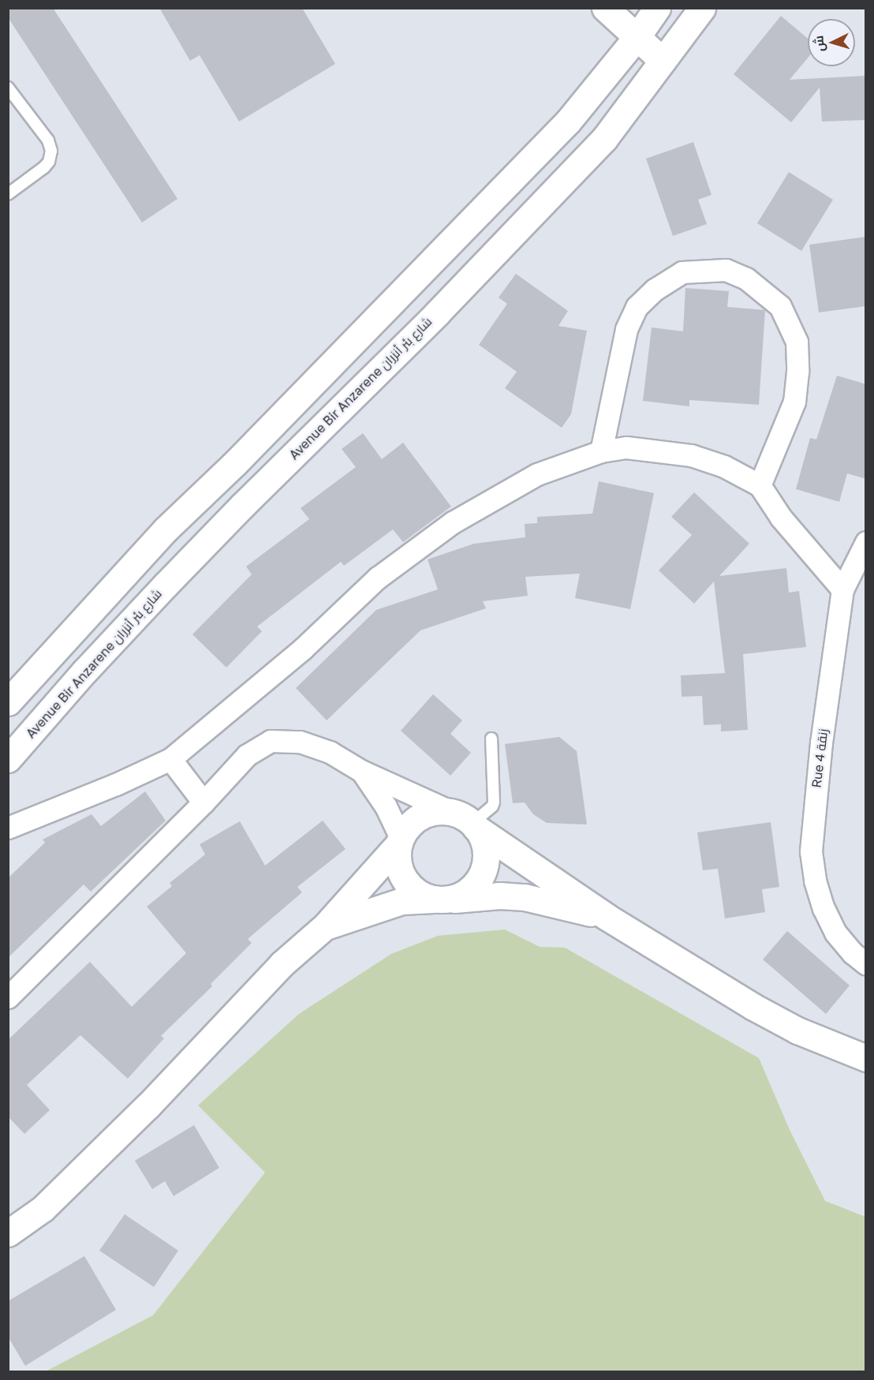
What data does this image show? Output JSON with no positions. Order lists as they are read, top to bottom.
{
  "streets": {
    "main road": ["Avenue Bir Anzarene شارع بئر أنزران"],
    "street": ["Rue 4 زنقة"]
  },
  "north": "left"
}
